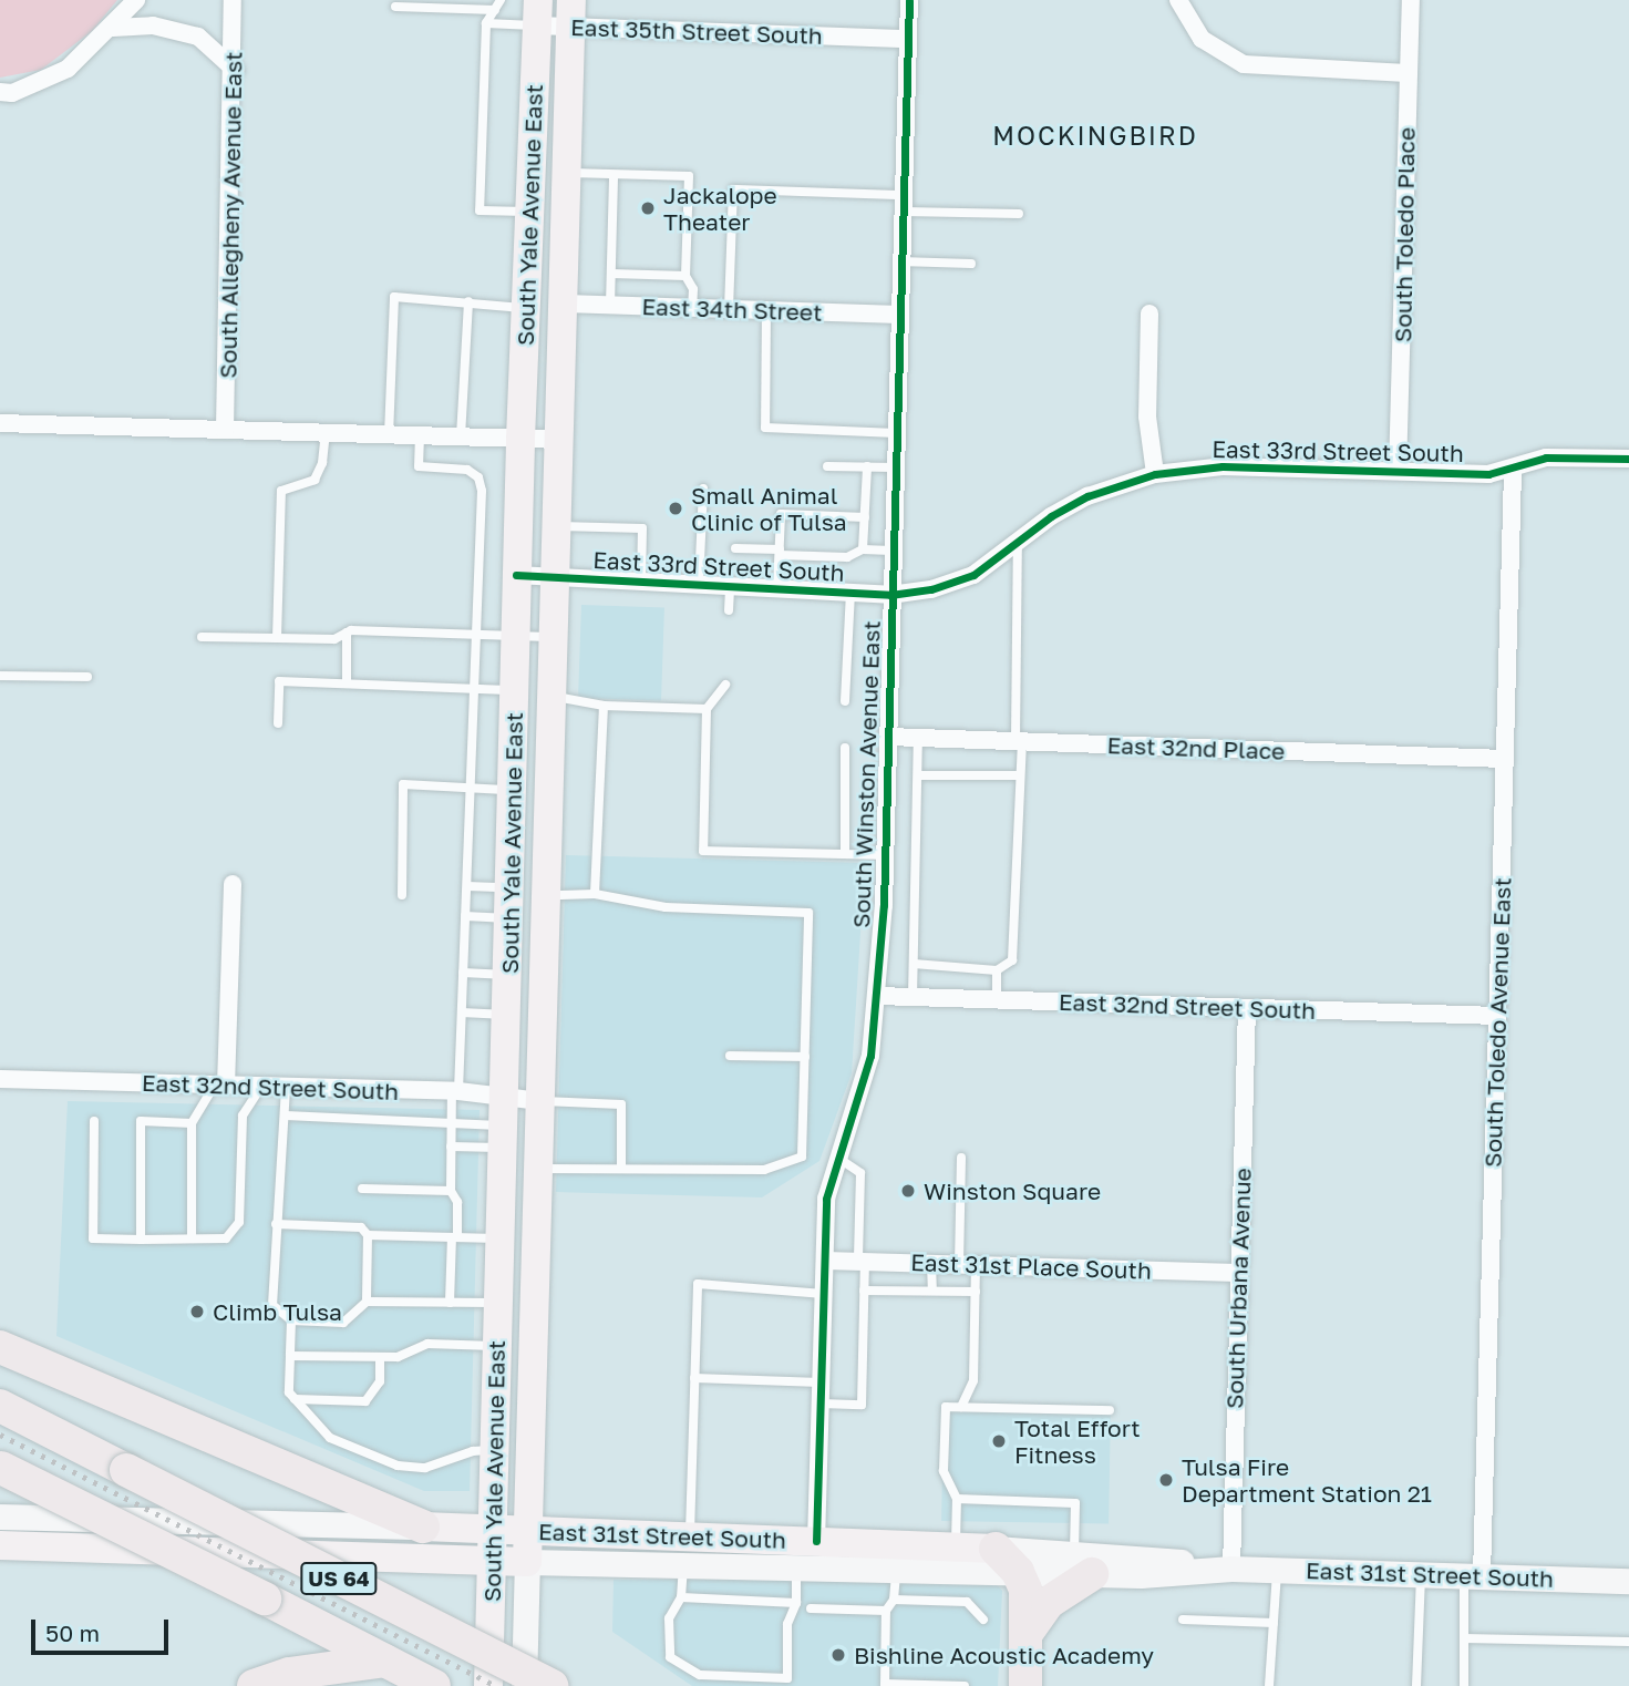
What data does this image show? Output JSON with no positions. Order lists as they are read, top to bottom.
{
  "streets": {
    "highway": ["US 64"],
    "main road": ["South Yale Avenue East", "East 31st Street South"],
    "street": [
      "East 35th Street South",
      "South Allegheny Avenue East",
      "South Toledo Place",
      "East 34th Street",
      "East 33rd Street South",
      "East 32nd Place",
      "South Winston Avenue East",
      "East 32nd Street South",
      "South Toledo Avenue East",
      "East 31st Place South",
      "South Urbana Avenue"
    ]
  },
  "crossings": [
    ["East 35th Street South", "South Yale Avenue East"],
    ["East 35th Street South", "South Winston Avenue East"],
    ["South Yale Avenue East", "East 34th Street"],
    ["South Yale Avenue East", "East 33rd Street South"],
    ["South Yale Avenue East", "East 32nd Street South"],
    ["South Yale Avenue East", "East 31st Street South"],
    ["South Toledo Place", "East 33rd Street South"],
    ["East 34th Street", "South Winston Avenue East"],
    ["East 33rd Street South", "South Winston Avenue East"],
    ["East 33rd Street South", "South Toledo Avenue East"],
    ["East 32nd Place", "South Winston Avenue East"],
    ["East 32nd Place", "South Toledo Avenue East"],
    ["South Winston Avenue East", "East 32nd Street South"],
    ["South Winston Avenue East", "East 31st Place South"],
    ["South Winston Avenue East", "East 31st Street South"],
    ["East 32nd Street South", "South Toledo Avenue East"],
    ["East 32nd Street South", "South Urbana Avenue"],
    ["South Toledo Avenue East", "East 31st Street South"],
    ["East 31st Place South", "South Urbana Avenue"],
    ["South Urbana Avenue", "East 31st Street South"]
  ],
  "districts": ["MOCKINGBIRD"],
  "places": [
    "Jackalope Theater",
    "Small Animal Clinic of Tulsa",
    "Winston Square",
    "Climb Tulsa",
    "Total Effort Fitness",
    "Tulsa Fire Department Station 21",
    "Bishline Acoustic Academy"
  ],
  "scale_bar": "50 m"
}
